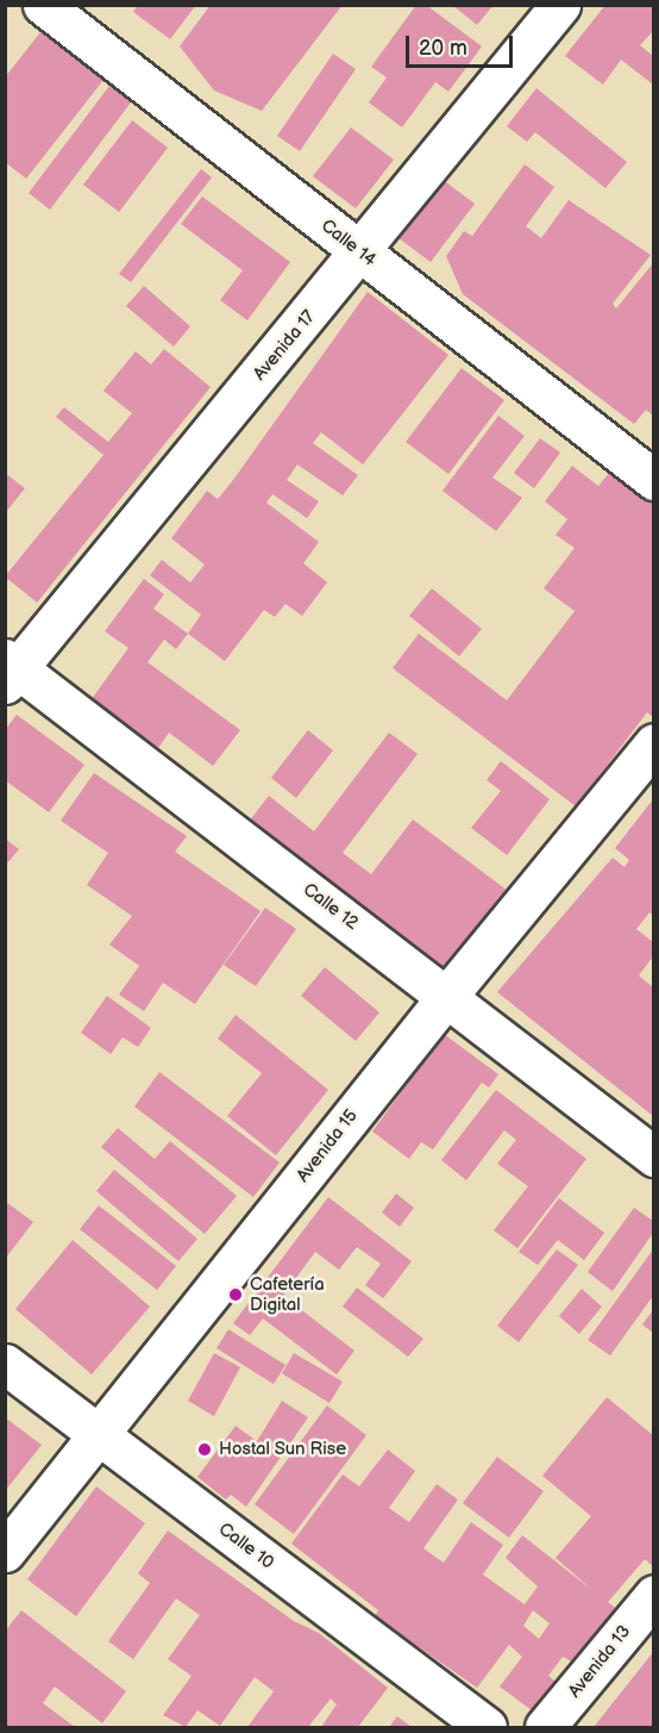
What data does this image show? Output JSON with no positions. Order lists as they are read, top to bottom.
{
  "streets": {
    "street": [
      "Calle 14",
      "Avenida 17",
      "Calle 12",
      "Avenida 15",
      "Calle 10",
      "Avenida 13"
    ]
  },
  "crossings": [
    ["Calle 14", "Avenida 17"],
    ["Avenida 17", "Calle 12"],
    ["Calle 12", "Avenida 15"],
    ["Avenida 15", "Calle 10"]
  ],
  "places": ["Cafetería Digital", "Hostal Sun Rise"],
  "scale_bar": "20 m"
}
